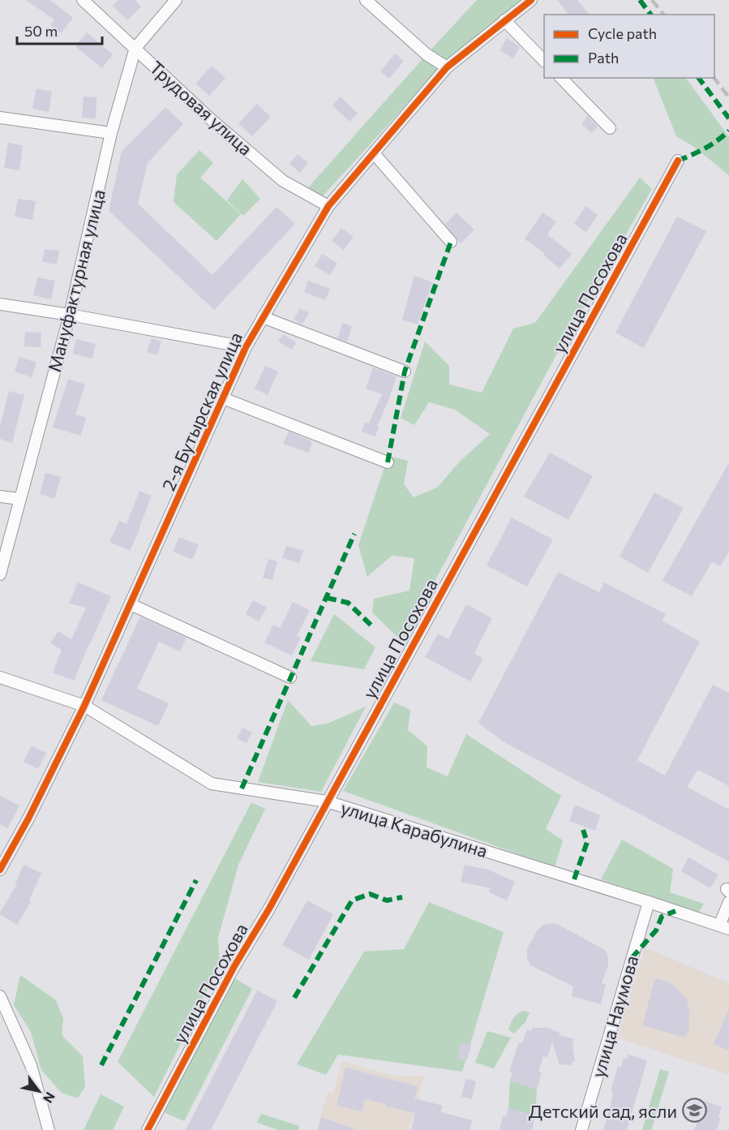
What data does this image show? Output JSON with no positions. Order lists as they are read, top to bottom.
{
  "streets": {
    "street": [
      "Трудовая улица",
      "Мануфактурная улица",
      "улица Посохова",
      "2-я Бутырская улица",
      "улица Карабулина",
      "улица Наумова"
    ]
  },
  "crossings": [
    ["Трудовая улица", "Мануфактурная улица"],
    ["Трудовая улица", "2-я Бутырская улица"],
    ["улица Посохова", "улица Карабулина"],
    ["2-я Бутырская улица", "улица Карабулина"],
    ["улица Карабулина", "улица Наумова"]
  ],
  "places": {
    "school or university": ["Детский сад, ясли"]
  },
  "legend": ["Cycle path", "Path"],
  "scale_bar": "50 m",
  "north": "bottom right"
}
